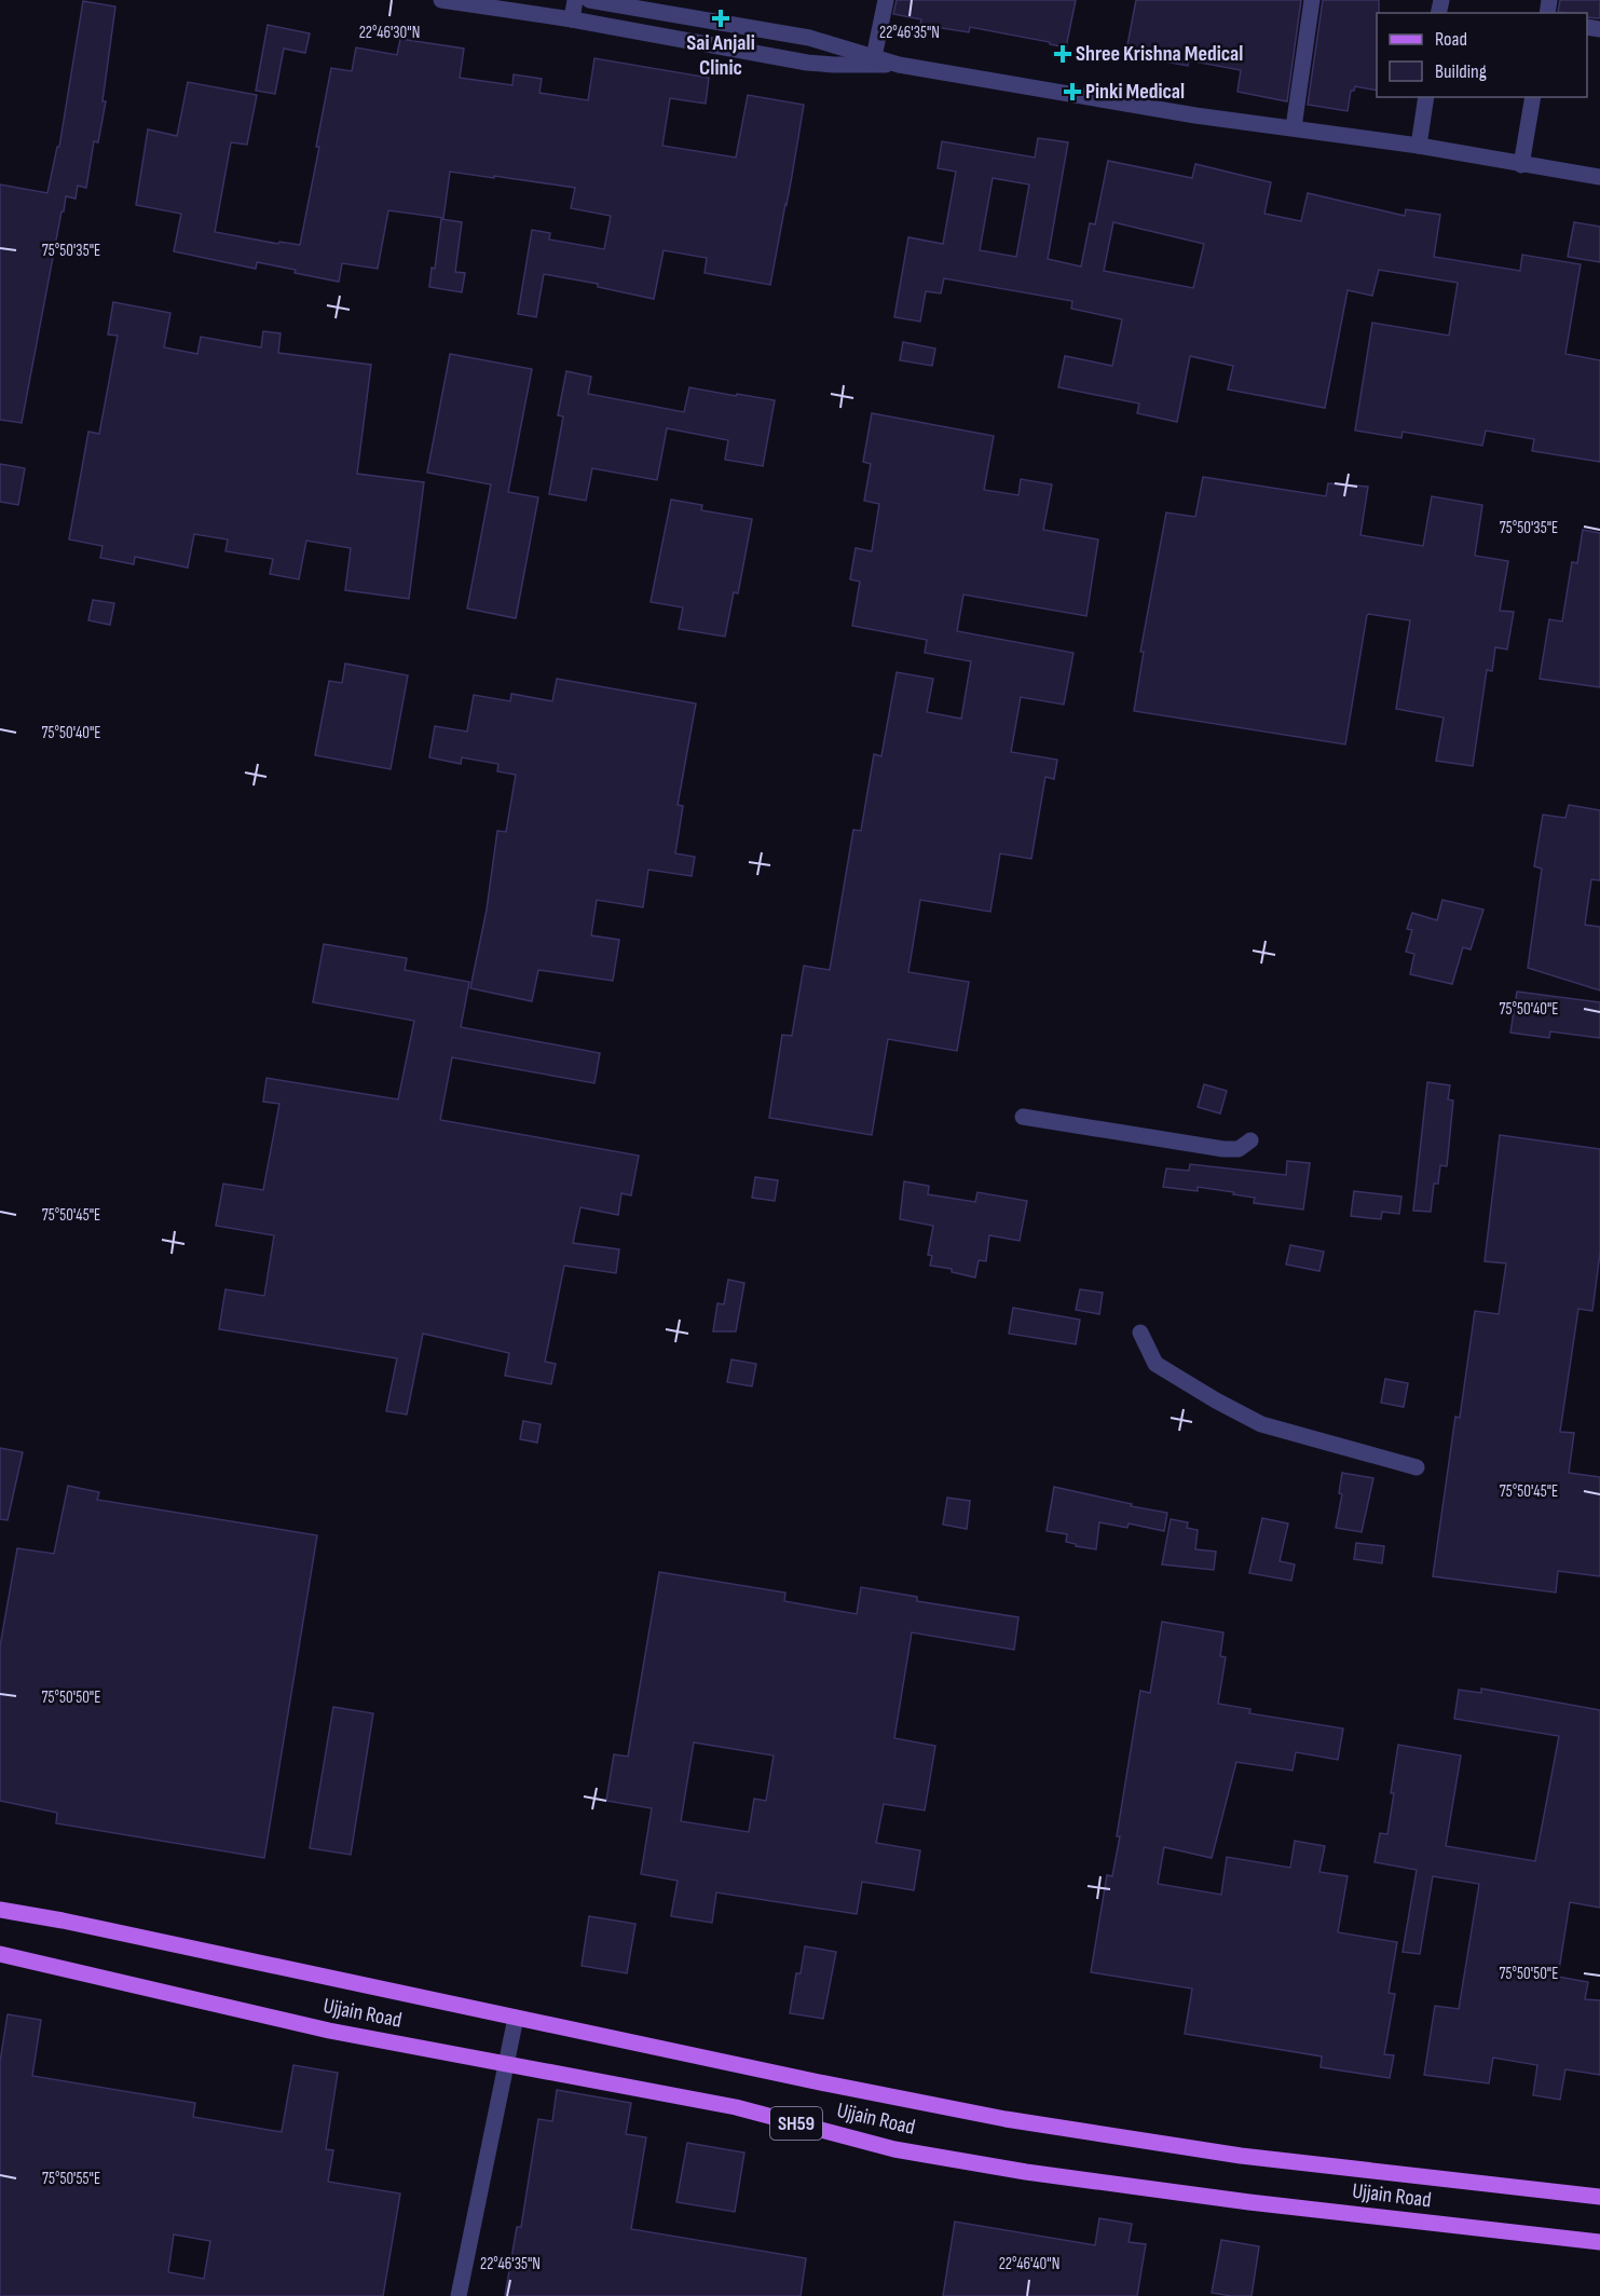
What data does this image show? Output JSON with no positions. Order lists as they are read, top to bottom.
{
  "streets": {
    "main road": ["Ujjain Road", "SH59"]
  },
  "places": {
    "health": ["Sai Anjali Clinic", "Shree Krishna Medical", "Pinki Medical"]
  },
  "legend": ["Road", "Building"],
  "coordinates": [
    "22°46'30\"N",
    "22°46'35\"N",
    "75°50'35\"E",
    "75°50'40\"E",
    "75°50'45\"E",
    "75°50'50\"E",
    "75°50'55\"E",
    "22°46'40\"N"
  ]
}
